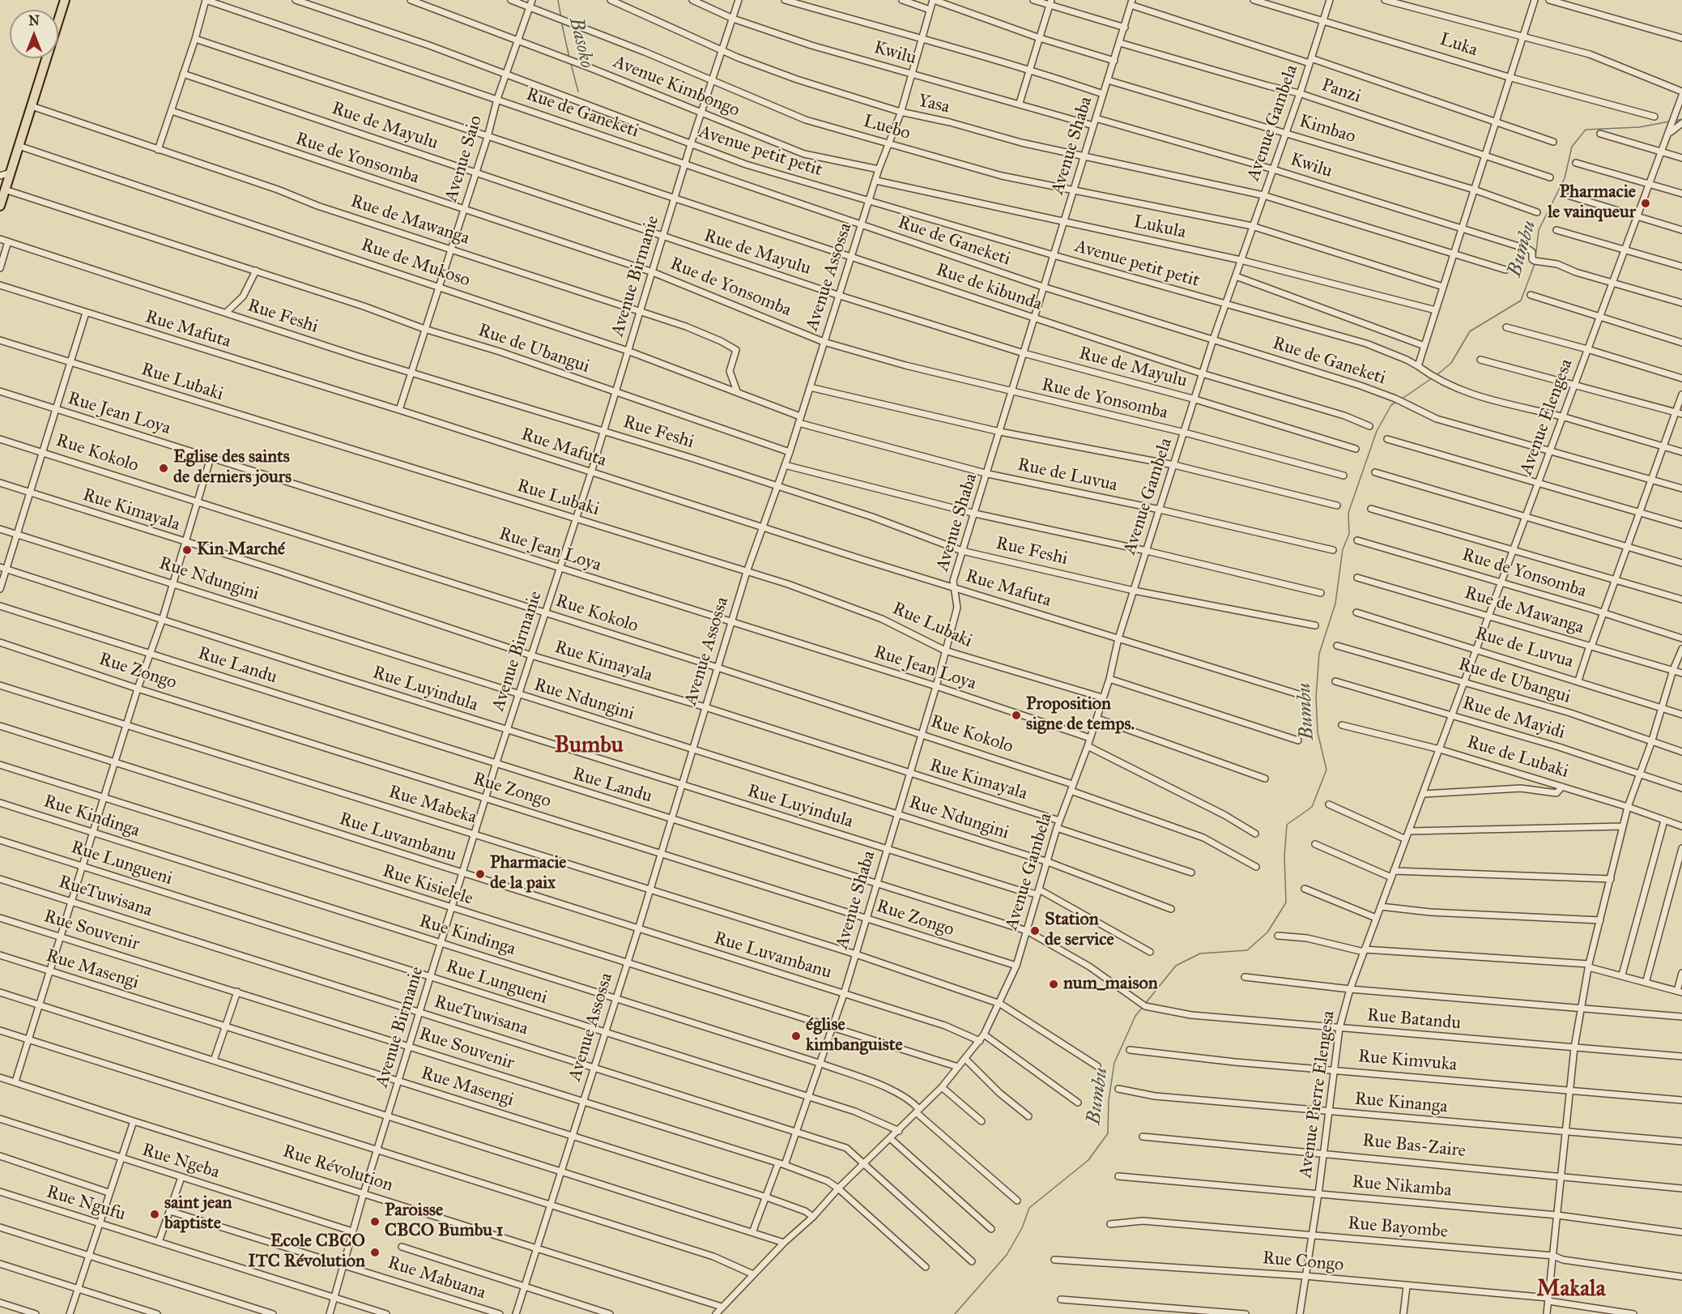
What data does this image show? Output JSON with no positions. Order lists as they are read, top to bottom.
{
  "streets": {
    "street": [
      "Luka",
      "Kwilu",
      "Avenue Kimbongo",
      "Panzi",
      "Yasa",
      "Rue de Ganeketi",
      "Avenue Gambela",
      "Rue de Mayulu",
      "Luebo",
      "Kimbao",
      "Avenue Shaba",
      "Avenue petit petit",
      "Rue de Yonsomba",
      "Avenue Saio",
      "Rue de Mawanga",
      "Lukula",
      "Rue de Mukoso",
      "Avenue Birmanie",
      "Avenue Assossa",
      "Rue de kibunda",
      "Rue Feshi",
      "Rue Mafuta",
      "Rue de Ubangui",
      "Rue Lubaki",
      "Rue Jean Loya",
      "Avenue Elengesa",
      "Rue Kokolo",
      "Rue de Luvua",
      "Rue Kimayala",
      "Rue Ndungini",
      "Rue Landu",
      "Rue Zongo",
      "Rue Luyindula",
      "Rue de Mayidi",
      "Rue de Lubaki",
      "Rue Mabeka",
      "Rue Kindinga",
      "Rue Luvambanu",
      "Rue Lungueni",
      "Rue Kisielele",
      "RueTuwisana",
      "Rue Souvenir",
      "Rue Masengi",
      "Rue Batandu",
      "Rue Kimvuka",
      "Avenue Pierre Elengesa",
      "Rue Kinanga",
      "Rue Bas-Zaire",
      "Rue Ngeba",
      "Rue Révolution",
      "Rue Nikamba",
      "Rue Ngufu",
      "Rue Bayombe",
      "Rue Congo",
      "Rue Mabuana"
    ]
  },
  "crossings": [
    ["Luka", "Avenue Gambela"],
    ["Kwilu", "Avenue Gambela"],
    ["Kwilu", "Avenue Shaba"],
    ["Kwilu", "Avenue Birmanie"],
    ["Kwilu", "Avenue Assossa"],
    ["Kwilu", "Avenue Elengesa"],
    ["Avenue Kimbongo", "Avenue Saio"],
    ["Avenue Kimbongo", "Avenue Birmanie"],
    ["Avenue Kimbongo", "Avenue Assossa"],
    ["Panzi", "Avenue Gambela"],
    ["Panzi", "Avenue Shaba"],
    ["Yasa", "Avenue Gambela"],
    ["Yasa", "Avenue Shaba"],
    ["Yasa", "Avenue Birmanie"],
    ["Yasa", "Avenue Assossa"],
    ["Rue de Ganeketi", "Avenue Gambela"],
    ["Rue de Ganeketi", "Avenue Shaba"],
    ["Rue de Ganeketi", "Avenue Saio"],
    ["Rue de Ganeketi", "Avenue Birmanie"],
    ["Rue de Ganeketi", "Avenue Assossa"],
    ["Rue de Ganeketi", "Avenue Elengesa"],
    ["Avenue Gambela", "Rue de Mayulu"],
    ["Avenue Gambela", "Luebo"],
    ["Avenue Gambela", "Kimbao"],
    ["Avenue Gambela", "Avenue petit petit"],
    ["Avenue Gambela", "Rue de Yonsomba"],
    ["Avenue Gambela", "Lukula"],
    ["Avenue Gambela", "Rue de kibunda"],
    ["Avenue Gambela", "Rue Feshi"],
    ["Avenue Gambela", "Rue Mafuta"],
    ["Avenue Gambela", "Rue Lubaki"],
    ["Avenue Gambela", "Rue Jean Loya"],
    ["Avenue Gambela", "Rue Kokolo"],
    ["Avenue Gambela", "Rue de Luvua"],
    ["Avenue Gambela", "Rue Kimayala"],
    ["Avenue Gambela", "Rue Ndungini"],
    ["Avenue Gambela", "Rue Landu"],
    ["Avenue Gambela", "Rue Zongo"],
    ["Avenue Gambela", "Rue Luyindula"],
    ["Avenue Gambela", "Rue Mabeka"],
    ["Avenue Gambela", "Rue Kindinga"],
    ["Avenue Gambela", "Rue Luvambanu"],
    ["Avenue Gambela", "Rue Lungueni"],
    ["Avenue Gambela", "Rue Kisielele"],
    ["Avenue Gambela", "RueTuwisana"],
    ["Avenue Gambela", "Rue Souvenir"],
    ["Avenue Gambela", "Rue Masengi"],
    ["Avenue Gambela", "Rue Révolution"],
    ["Rue de Mayulu", "Avenue Shaba"],
    ["Rue de Mayulu", "Avenue Saio"],
    ["Rue de Mayulu", "Avenue Birmanie"],
    ["Rue de Mayulu", "Avenue Assossa"],
    ["Luebo", "Avenue Shaba"],
    ["Luebo", "Avenue Saio"],
    ["Luebo", "Avenue Birmanie"],
    ["Luebo", "Avenue Assossa"],
    ["Kimbao", "Avenue Shaba"],
    ["Avenue Shaba", "Avenue petit petit"],
    ["Avenue Shaba", "Rue de Yonsomba"],
    ["Avenue Shaba", "Lukula"],
    ["Avenue Shaba", "Rue de kibunda"],
    ["Avenue Shaba", "Rue Feshi"],
    ["Avenue Shaba", "Rue Mafuta"],
    ["Avenue Shaba", "Rue Lubaki"],
    ["Avenue Shaba", "Rue Jean Loya"],
    ["Avenue Shaba", "Rue Kokolo"],
    ["Avenue Shaba", "Rue de Luvua"],
    ["Avenue Shaba", "Rue Kimayala"],
    ["Avenue Shaba", "Rue Ndungini"],
    ["Avenue Shaba", "Rue Landu"],
    ["Avenue Shaba", "Rue Zongo"],
    ["Avenue Shaba", "Rue Luyindula"],
    ["Avenue Shaba", "Rue Mabeka"],
    ["Avenue Shaba", "Rue Kindinga"],
    ["Avenue Shaba", "Rue Luvambanu"],
    ["Avenue Shaba", "Rue Lungueni"],
    ["Avenue Shaba", "Rue Kisielele"],
    ["Avenue Shaba", "RueTuwisana"],
    ["Avenue Shaba", "Rue Souvenir"],
    ["Avenue Shaba", "Rue Masengi"],
    ["Avenue petit petit", "Avenue Saio"],
    ["Avenue petit petit", "Avenue Birmanie"],
    ["Avenue petit petit", "Avenue Assossa"],
    ["Avenue petit petit", "Avenue Elengesa"],
    ["Rue de Yonsomba", "Avenue Saio"],
    ["Rue de Yonsomba", "Avenue Birmanie"],
    ["Rue de Yonsomba", "Avenue Assossa"],
    ["Rue de Yonsomba", "Avenue Elengesa"],
    ["Avenue Saio", "Rue de Mawanga"],
    ["Avenue Saio", "Rue de Mukoso"],
    ["Avenue Saio", "Rue de kibunda"],
    ["Avenue Saio", "Rue Feshi"],
    ["Avenue Saio", "Rue Mafuta"],
    ["Avenue Saio", "Rue de Ubangui"],
    ["Rue de Mawanga", "Rue de Mukoso"],
    ["Rue de Mawanga", "Avenue Birmanie"],
    ["Rue de Mawanga", "Avenue Elengesa"],
    ["Lukula", "Avenue Assossa"],
    ["Rue de Mukoso", "Avenue Birmanie"],
    ["Rue de Mukoso", "Avenue Assossa"],
    ["Rue de Mukoso", "Rue de Luvua"],
    ["Avenue Birmanie", "Rue de kibunda"],
    ["Avenue Birmanie", "Rue Feshi"],
    ["Avenue Birmanie", "Rue Mafuta"],
    ["Avenue Birmanie", "Rue de Ubangui"],
    ["Avenue Birmanie", "Rue Lubaki"],
    ["Avenue Birmanie", "Rue Jean Loya"],
    ["Avenue Birmanie", "Rue Kokolo"],
    ["Avenue Birmanie", "Rue Kimayala"],
    ["Avenue Birmanie", "Rue Ndungini"],
    ["Avenue Birmanie", "Rue Landu"],
    ["Avenue Birmanie", "Rue Zongo"],
    ["Avenue Birmanie", "Rue Luyindula"],
    ["Avenue Birmanie", "Rue Mabeka"],
    ["Avenue Birmanie", "Rue Kindinga"],
    ["Avenue Birmanie", "Rue Luvambanu"],
    ["Avenue Birmanie", "Rue Lungueni"],
    ["Avenue Birmanie", "Rue Kisielele"],
    ["Avenue Birmanie", "RueTuwisana"],
    ["Avenue Birmanie", "Rue Souvenir"],
    ["Avenue Birmanie", "Rue Masengi"],
    ["Avenue Birmanie", "Rue Ngeba"],
    ["Avenue Birmanie", "Rue Révolution"],
    ["Avenue Birmanie", "Rue Ngufu"],
    ["Avenue Birmanie", "Rue Mabuana"],
    ["Avenue Assossa", "Rue de kibunda"],
    ["Avenue Assossa", "Rue Feshi"],
    ["Avenue Assossa", "Rue Mafuta"],
    ["Avenue Assossa", "Rue de Ubangui"],
    ["Avenue Assossa", "Rue Lubaki"],
    ["Avenue Assossa", "Rue Jean Loya"],
    ["Avenue Assossa", "Rue Kokolo"],
    ["Avenue Assossa", "Rue de Luvua"],
    ["Avenue Assossa", "Rue Kimayala"],
    ["Avenue Assossa", "Rue Ndungini"],
    ["Avenue Assossa", "Rue Landu"],
    ["Avenue Assossa", "Rue Zongo"],
    ["Avenue Assossa", "Rue Luyindula"],
    ["Avenue Assossa", "Rue Mabeka"],
    ["Avenue Assossa", "Rue Kindinga"],
    ["Avenue Assossa", "Rue Luvambanu"],
    ["Avenue Assossa", "Rue Lungueni"],
    ["Avenue Assossa", "Rue Kisielele"],
    ["Avenue Assossa", "RueTuwisana"],
    ["Avenue Assossa", "Rue Souvenir"],
    ["Avenue Assossa", "Rue Masengi"],
    ["Avenue Assossa", "Rue Révolution"],
    ["Rue de Ubangui", "Avenue Elengesa"],
    ["Avenue Elengesa", "Rue de Luvua"],
    ["Avenue Elengesa", "Rue de Mayidi"],
    ["Avenue Elengesa", "Rue de Lubaki"],
    ["Avenue Elengesa", "Avenue Pierre Elengesa"],
    ["Rue Landu", "Rue Batandu"],
    ["Rue de Lubaki", "Avenue Pierre Elengesa"],
    ["Rue Batandu", "Avenue Pierre Elengesa"],
    ["Rue Kimvuka", "Avenue Pierre Elengesa"],
    ["Avenue Pierre Elengesa", "Rue Kinanga"],
    ["Avenue Pierre Elengesa", "Rue Bas-Zaire"],
    ["Avenue Pierre Elengesa", "Rue Nikamba"],
    ["Avenue Pierre Elengesa", "Rue Bayombe"],
    ["Avenue Pierre Elengesa", "Rue Congo"]
  ],
  "districts": ["Bumbu", "Makala"],
  "water": ["Basoko", "Bumbu"],
  "places": [
    "Pharmacie le vainqueur",
    "Eglise des saints de derniers jours",
    "Kin Marché",
    "Proposition signe de temps.",
    "Pharmacie de la paix",
    "Station de service",
    "num_maison",
    "église kimbanguiste",
    "saint jean baptiste",
    "Paroisse CBCO Bumbu 1",
    "Ecole CBCO ITC Révolution"
  ],
  "north": "top"
}
